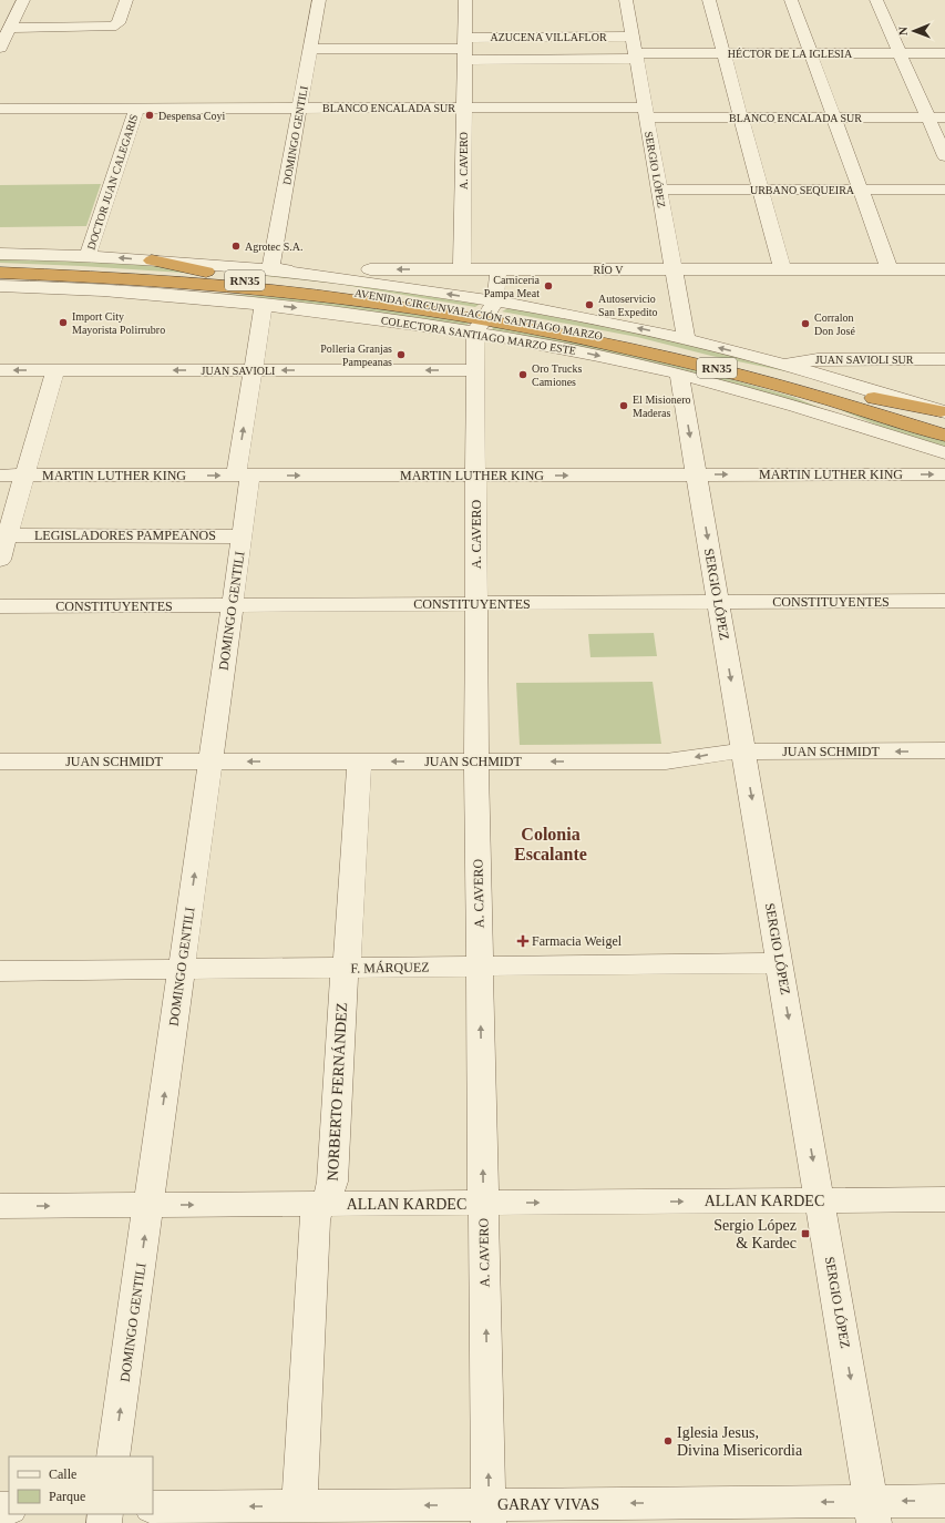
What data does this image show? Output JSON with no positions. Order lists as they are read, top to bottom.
{
  "streets": {
    "highway": ["RN35", "AVENIDA CIRCUNVALACIÓN SANTIAGO MARZO"],
    "street": [
      "AZUCENA VILLAFLOR",
      "HÉCTOR DE LA IGLESIA",
      "BLANCO ENCALADA SUR",
      "DOMINGO GENTILI",
      "A. CAVERO",
      "SERGIO LÓPEZ",
      "DOCTOR JUAN CALEGARIS",
      "URBANO SEQUEIRA",
      "RÍO V",
      "COLECTORA SANTIAGO MARZO ESTE",
      "JUAN SAVIOLI SUR",
      "JUAN SAVIOLI",
      "MARTIN LUTHER KING",
      "LEGISLADORES PAMPEANOS",
      "CONSTITUYENTES",
      "JUAN SCHMIDT",
      "F. MÁRQUEZ",
      "NORBERTO FERNÁNDEZ",
      "ALLAN KARDEC",
      "GARAY VIVAS"
    ]
  },
  "crossings": [
    ["AZUCENA VILLAFLOR", "HÉCTOR DE LA IGLESIA"],
    ["AZUCENA VILLAFLOR", "DOMINGO GENTILI"],
    ["AZUCENA VILLAFLOR", "A. CAVERO"],
    ["AZUCENA VILLAFLOR", "SERGIO LÓPEZ"],
    ["HÉCTOR DE LA IGLESIA", "A. CAVERO"],
    ["HÉCTOR DE LA IGLESIA", "SERGIO LÓPEZ"],
    ["BLANCO ENCALADA SUR", "DOMINGO GENTILI"],
    ["BLANCO ENCALADA SUR", "A. CAVERO"],
    ["BLANCO ENCALADA SUR", "SERGIO LÓPEZ"],
    ["BLANCO ENCALADA SUR", "DOCTOR JUAN CALEGARIS"],
    ["DOMINGO GENTILI", "RÍO V"],
    ["DOMINGO GENTILI", "COLECTORA SANTIAGO MARZO ESTE"],
    ["DOMINGO GENTILI", "JUAN SAVIOLI"],
    ["DOMINGO GENTILI", "MARTIN LUTHER KING"],
    ["DOMINGO GENTILI", "LEGISLADORES PAMPEANOS"],
    ["DOMINGO GENTILI", "CONSTITUYENTES"],
    ["DOMINGO GENTILI", "JUAN SCHMIDT"],
    ["DOMINGO GENTILI", "F. MÁRQUEZ"],
    ["DOMINGO GENTILI", "ALLAN KARDEC"],
    ["A. CAVERO", "RÍO V"],
    ["A. CAVERO", "AVENIDA CIRCUNVALACIÓN SANTIAGO MARZO"],
    ["A. CAVERO", "COLECTORA SANTIAGO MARZO ESTE"],
    ["A. CAVERO", "JUAN SAVIOLI"],
    ["A. CAVERO", "MARTIN LUTHER KING"],
    ["A. CAVERO", "CONSTITUYENTES"],
    ["A. CAVERO", "JUAN SCHMIDT"],
    ["A. CAVERO", "F. MÁRQUEZ"],
    ["A. CAVERO", "ALLAN KARDEC"],
    ["A. CAVERO", "GARAY VIVAS"],
    ["SERGIO LÓPEZ", "URBANO SEQUEIRA"],
    ["SERGIO LÓPEZ", "RÍO V"],
    ["SERGIO LÓPEZ", "COLECTORA SANTIAGO MARZO ESTE"],
    ["SERGIO LÓPEZ", "MARTIN LUTHER KING"],
    ["SERGIO LÓPEZ", "CONSTITUYENTES"],
    ["SERGIO LÓPEZ", "JUAN SCHMIDT"],
    ["SERGIO LÓPEZ", "F. MÁRQUEZ"],
    ["SERGIO LÓPEZ", "ALLAN KARDEC"],
    ["SERGIO LÓPEZ", "GARAY VIVAS"],
    ["DOCTOR JUAN CALEGARIS", "COLECTORA SANTIAGO MARZO ESTE"],
    ["RÍO V", "COLECTORA SANTIAGO MARZO ESTE"],
    ["AVENIDA CIRCUNVALACIÓN SANTIAGO MARZO", "COLECTORA SANTIAGO MARZO ESTE"],
    ["COLECTORA SANTIAGO MARZO ESTE", "JUAN SAVIOLI SUR"],
    ["JUAN SCHMIDT", "NORBERTO FERNÁNDEZ"],
    ["F. MÁRQUEZ", "NORBERTO FERNÁNDEZ"],
    ["NORBERTO FERNÁNDEZ", "ALLAN KARDEC"],
    ["NORBERTO FERNÁNDEZ", "GARAY VIVAS"]
  ],
  "one_way": [
    "DOMINGO GENTILI",
    "A. CAVERO",
    "SERGIO LÓPEZ",
    "JUAN SAVIOLI",
    "MARTIN LUTHER KING",
    "JUAN SCHMIDT",
    "ALLAN KARDEC",
    "GARAY VIVAS"
  ],
  "districts": ["Colonia Escalante"],
  "places": {
    "other": [
      "Despensa Coyi",
      "Agrotec S.A.",
      "Carniceria Pampa Meat",
      "Autoservicio San Expedito",
      "Import City Mayorista Polirrubro",
      "Corralon Don José",
      "Polleria Granjas Pampeanas",
      "Oro Trucks Camiones",
      "El Misionero Maderas",
      "Iglesia Jesus, Divina Misericordia"
    ],
    "health": ["Farmacia Weigel"],
    "transit": ["Sergio López & Kardec"]
  },
  "legend": ["Calle", "Parque"],
  "north": "left"
}
